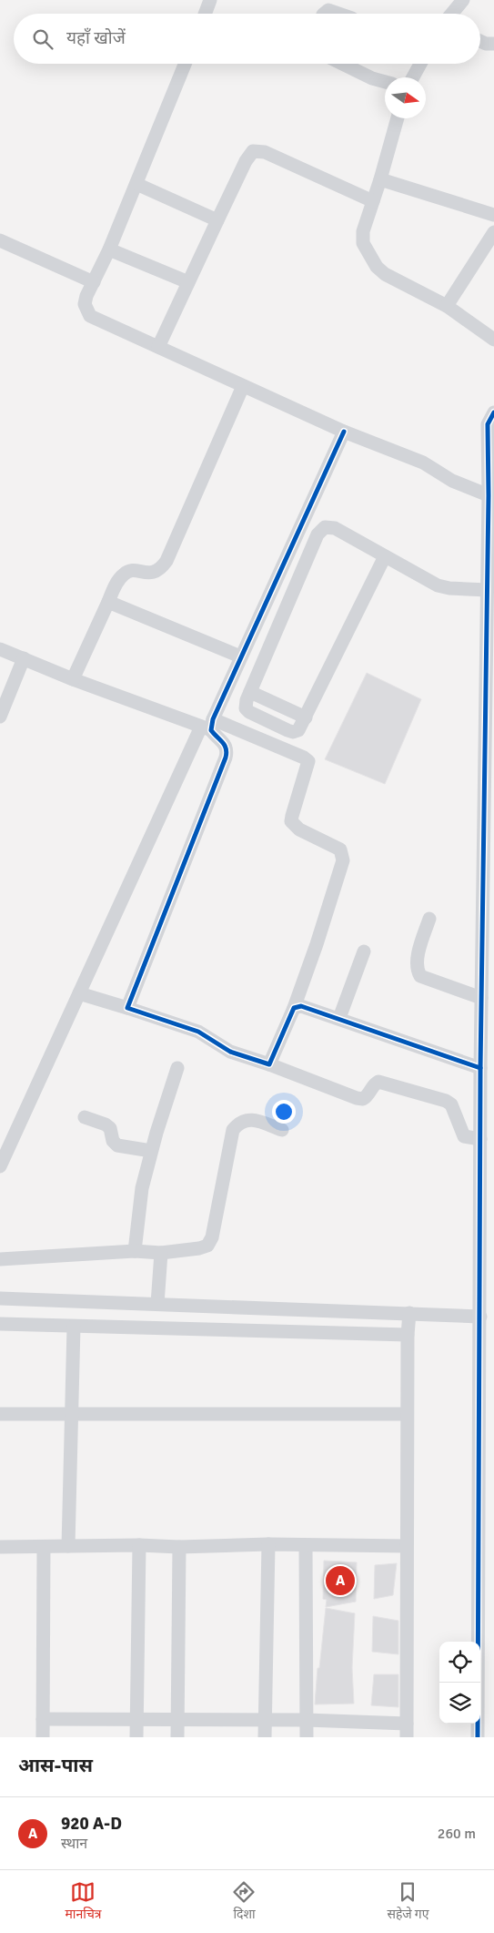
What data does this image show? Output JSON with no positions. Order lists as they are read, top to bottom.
{
  "north": "right",
  "page": {
    "search": "यहाँ खोजें",
    "pins": "A",
    "heading": "आस-पास",
    "list": [
      {
        "mark": "A",
        "name": "920 A-D",
        "note": "स्थान",
        "value": "260 m"
      }
    ],
    "nav": ["मानचित्र", "दिशा", "सहेजे गए"]
  }
}
